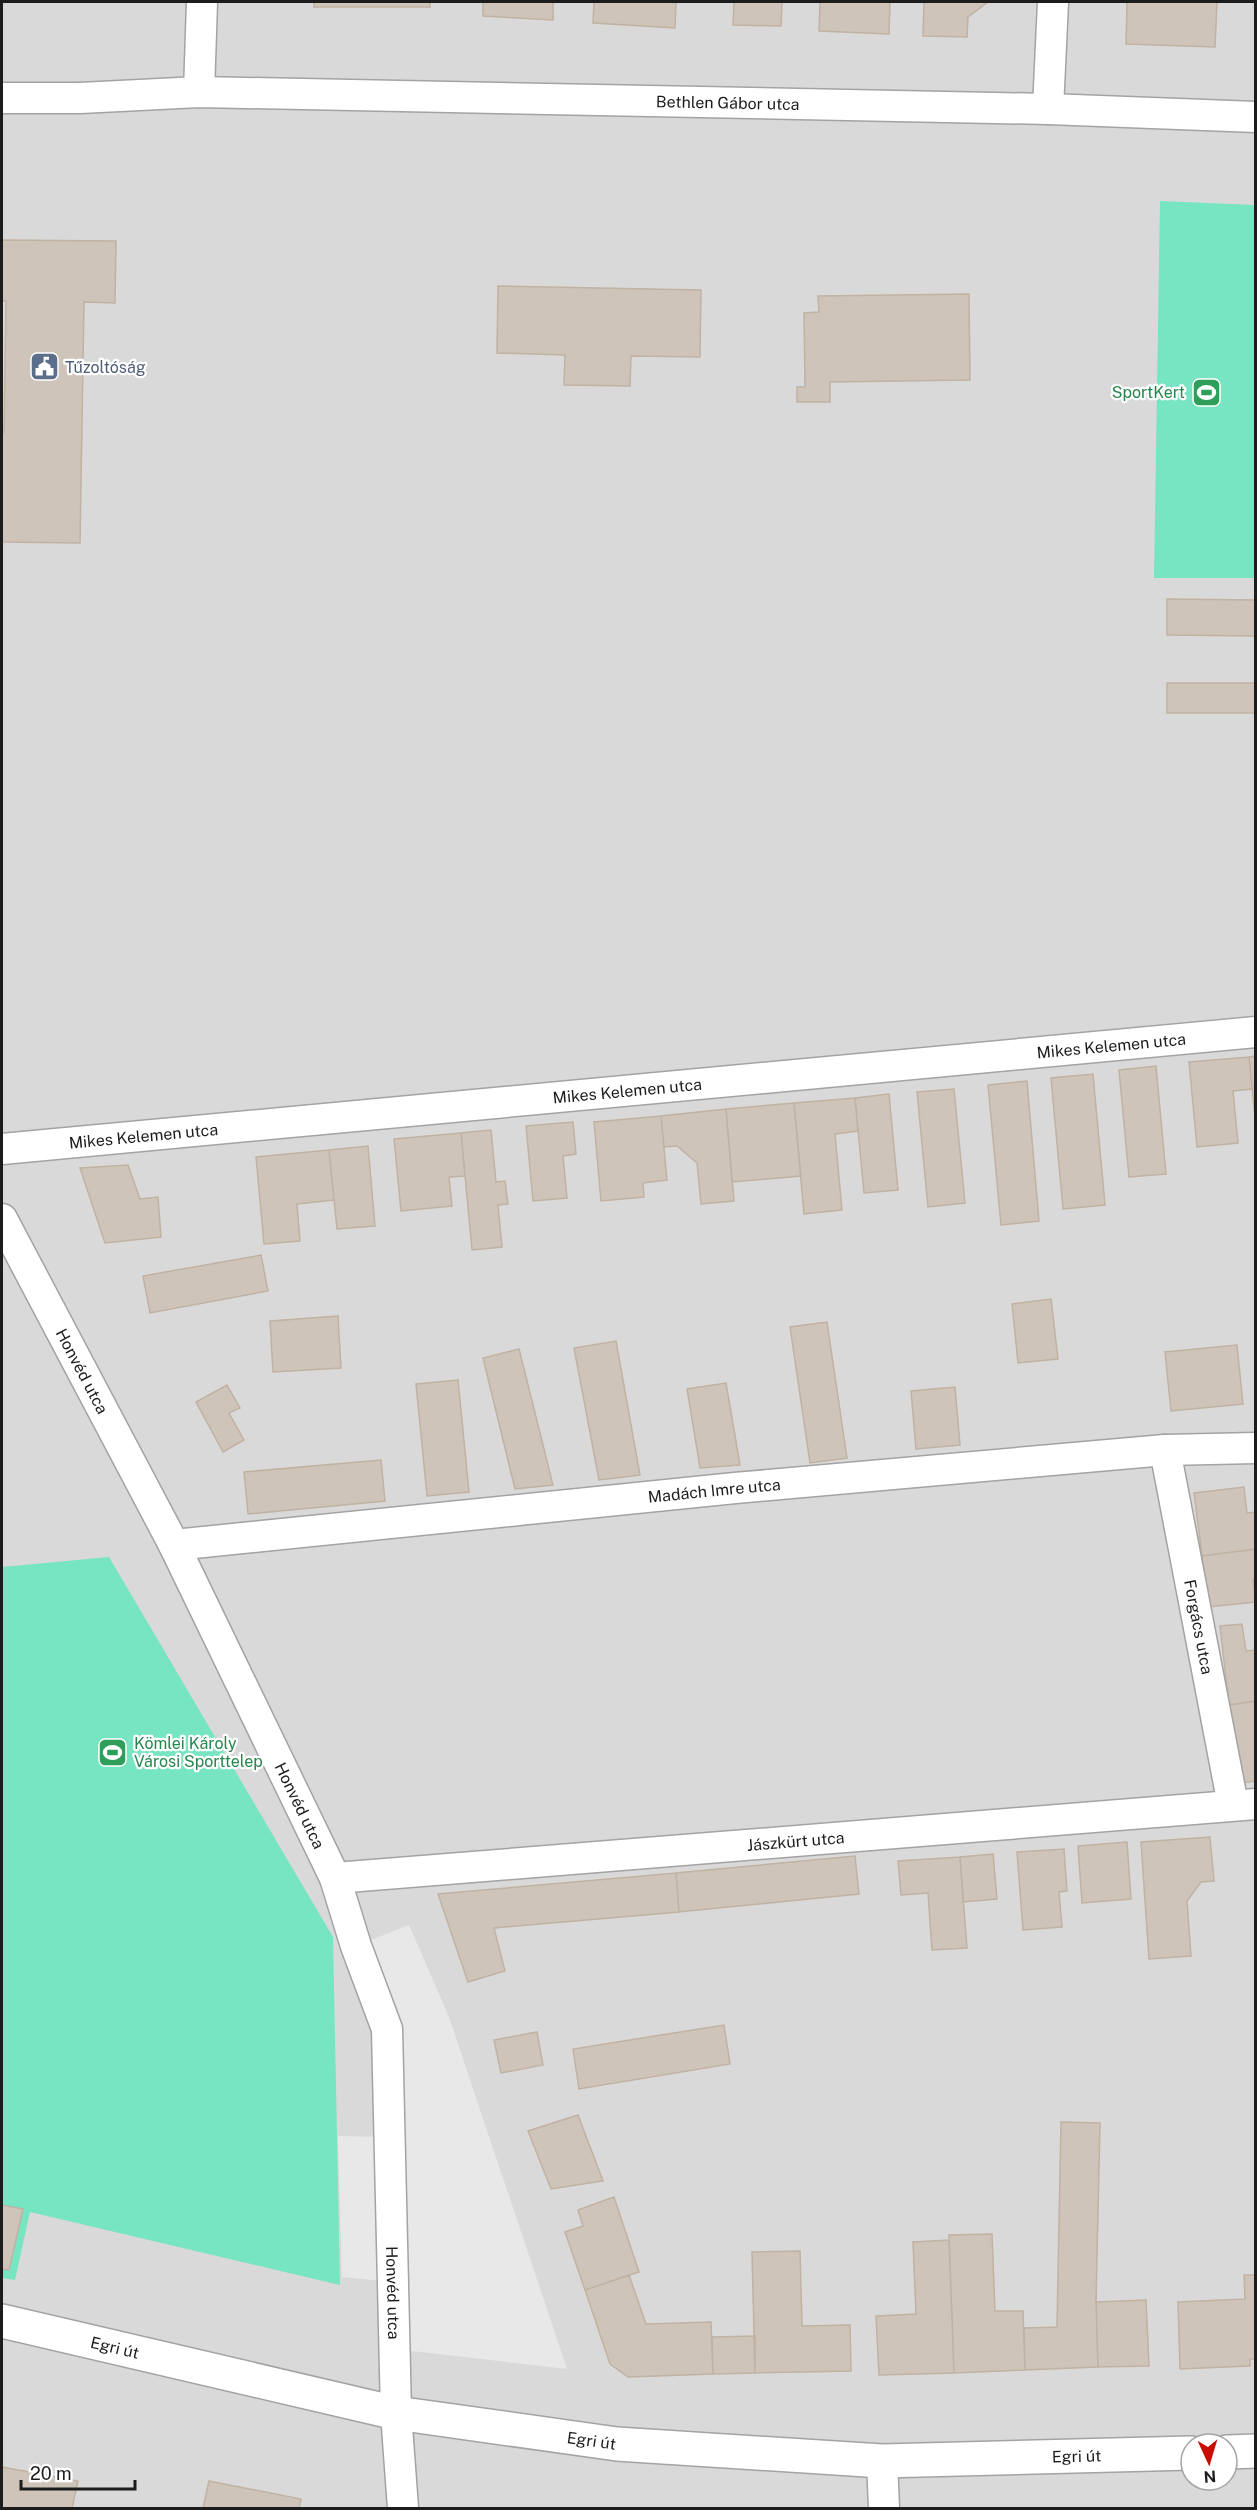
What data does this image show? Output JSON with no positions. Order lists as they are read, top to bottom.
{
  "streets": {
    "street": [
      "Bethlen Gábor utca",
      "Mikes Kelemen utca",
      "Honvéd utca",
      "Madách Imre utca",
      "Forgács utca",
      "Jászkürt utca",
      "Egri út"
    ]
  },
  "crossings": [
    ["Honvéd utca", "Madách Imre utca"],
    ["Honvéd utca", "Jászkürt utca"],
    ["Honvéd utca", "Egri út"],
    ["Madách Imre utca", "Forgács utca"],
    ["Forgács utca", "Jászkürt utca"]
  ],
  "places": {
    "public building": ["Tűzoltóság"],
    "sports": ["SportKert", "Kömlei Károly Városi Sporttelep"]
  },
  "scale_bar": "20 m",
  "north": "bottom"
}
